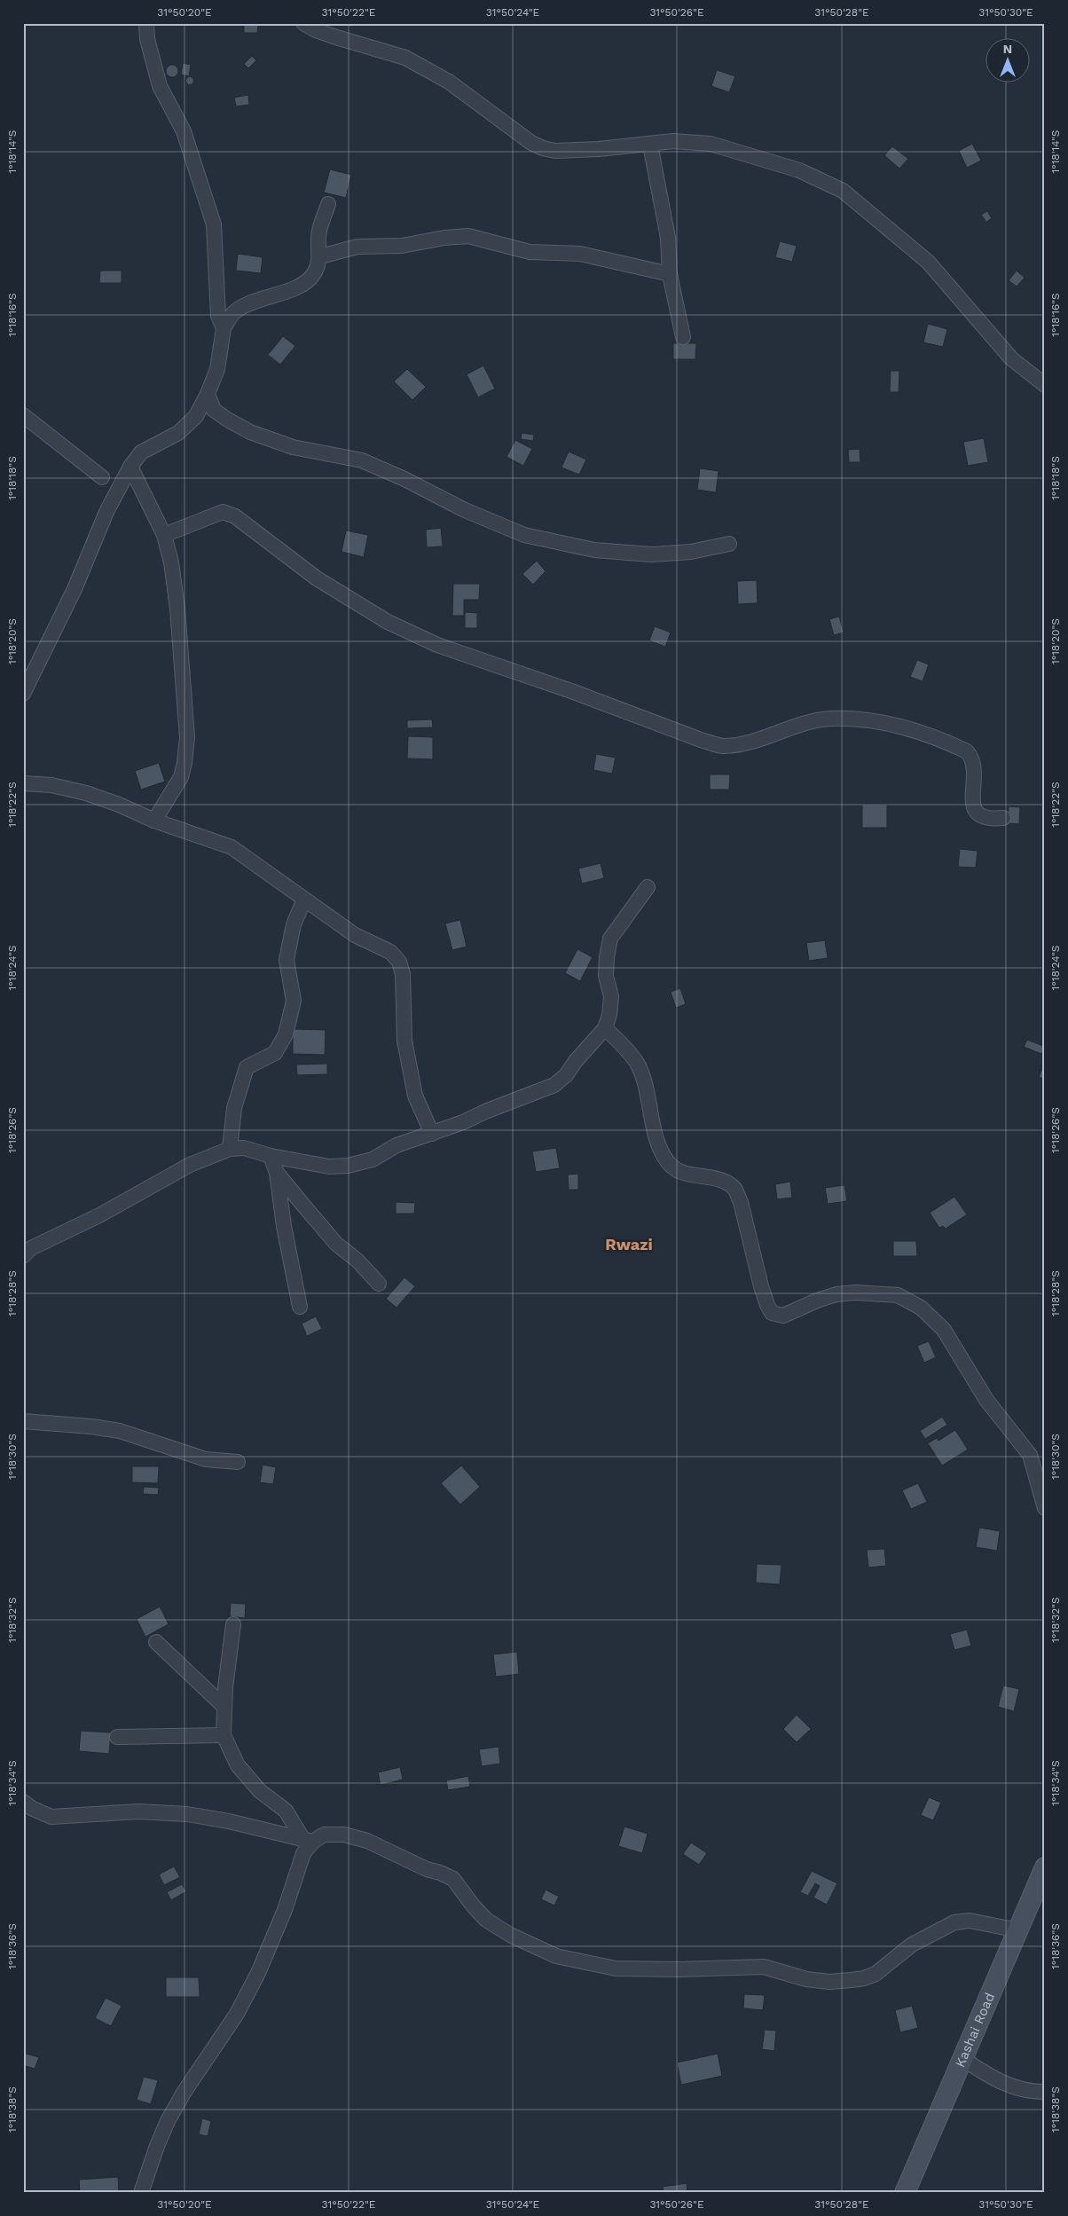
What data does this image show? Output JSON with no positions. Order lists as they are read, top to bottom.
{
  "streets": {
    "street": ["Kashai Road"]
  },
  "districts": ["Rwazi"],
  "north": "top",
  "coordinates": [
    "31°50'20\"E",
    "31°50'22\"E",
    "31°50'24\"E",
    "31°50'26\"E",
    "31°50'28\"E",
    "31°50'30\"E",
    "1°18'14\"S",
    "1°18'16\"S",
    "1°18'18\"S",
    "1°18'20\"S",
    "1°18'22\"S",
    "1°18'24\"S",
    "1°18'26\"S",
    "1°18'28\"S",
    "1°18'30\"S",
    "1°18'32\"S",
    "1°18'34\"S",
    "1°18'36\"S",
    "1°18'38\"S"
  ]
}
